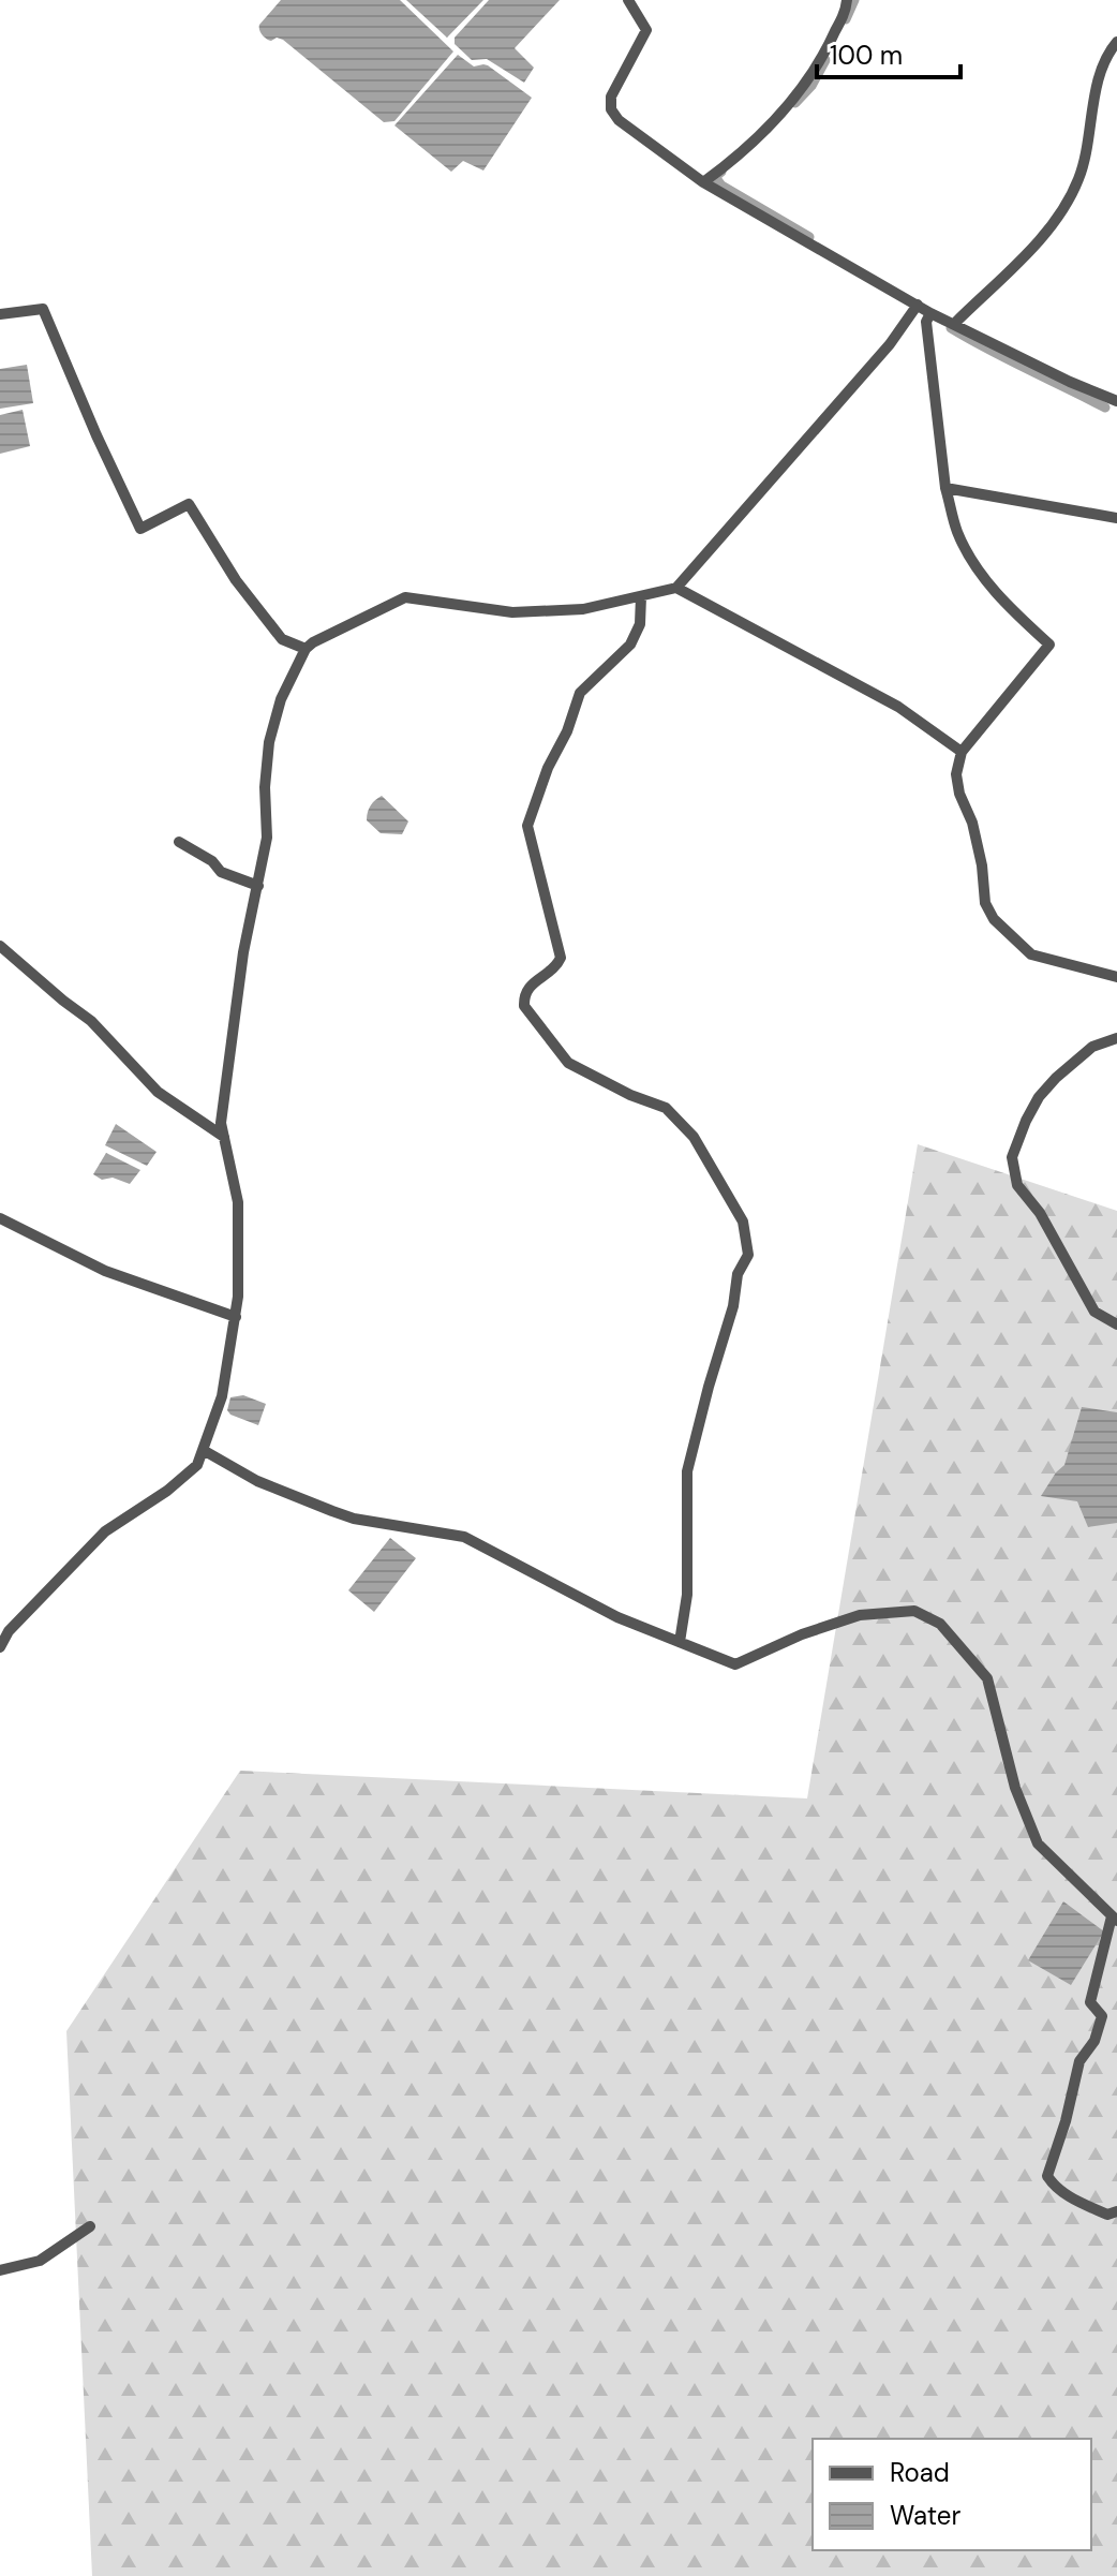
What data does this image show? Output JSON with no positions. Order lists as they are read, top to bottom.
{
  "legend": ["Road", "Water"],
  "scale_bar": "100 m"
}
